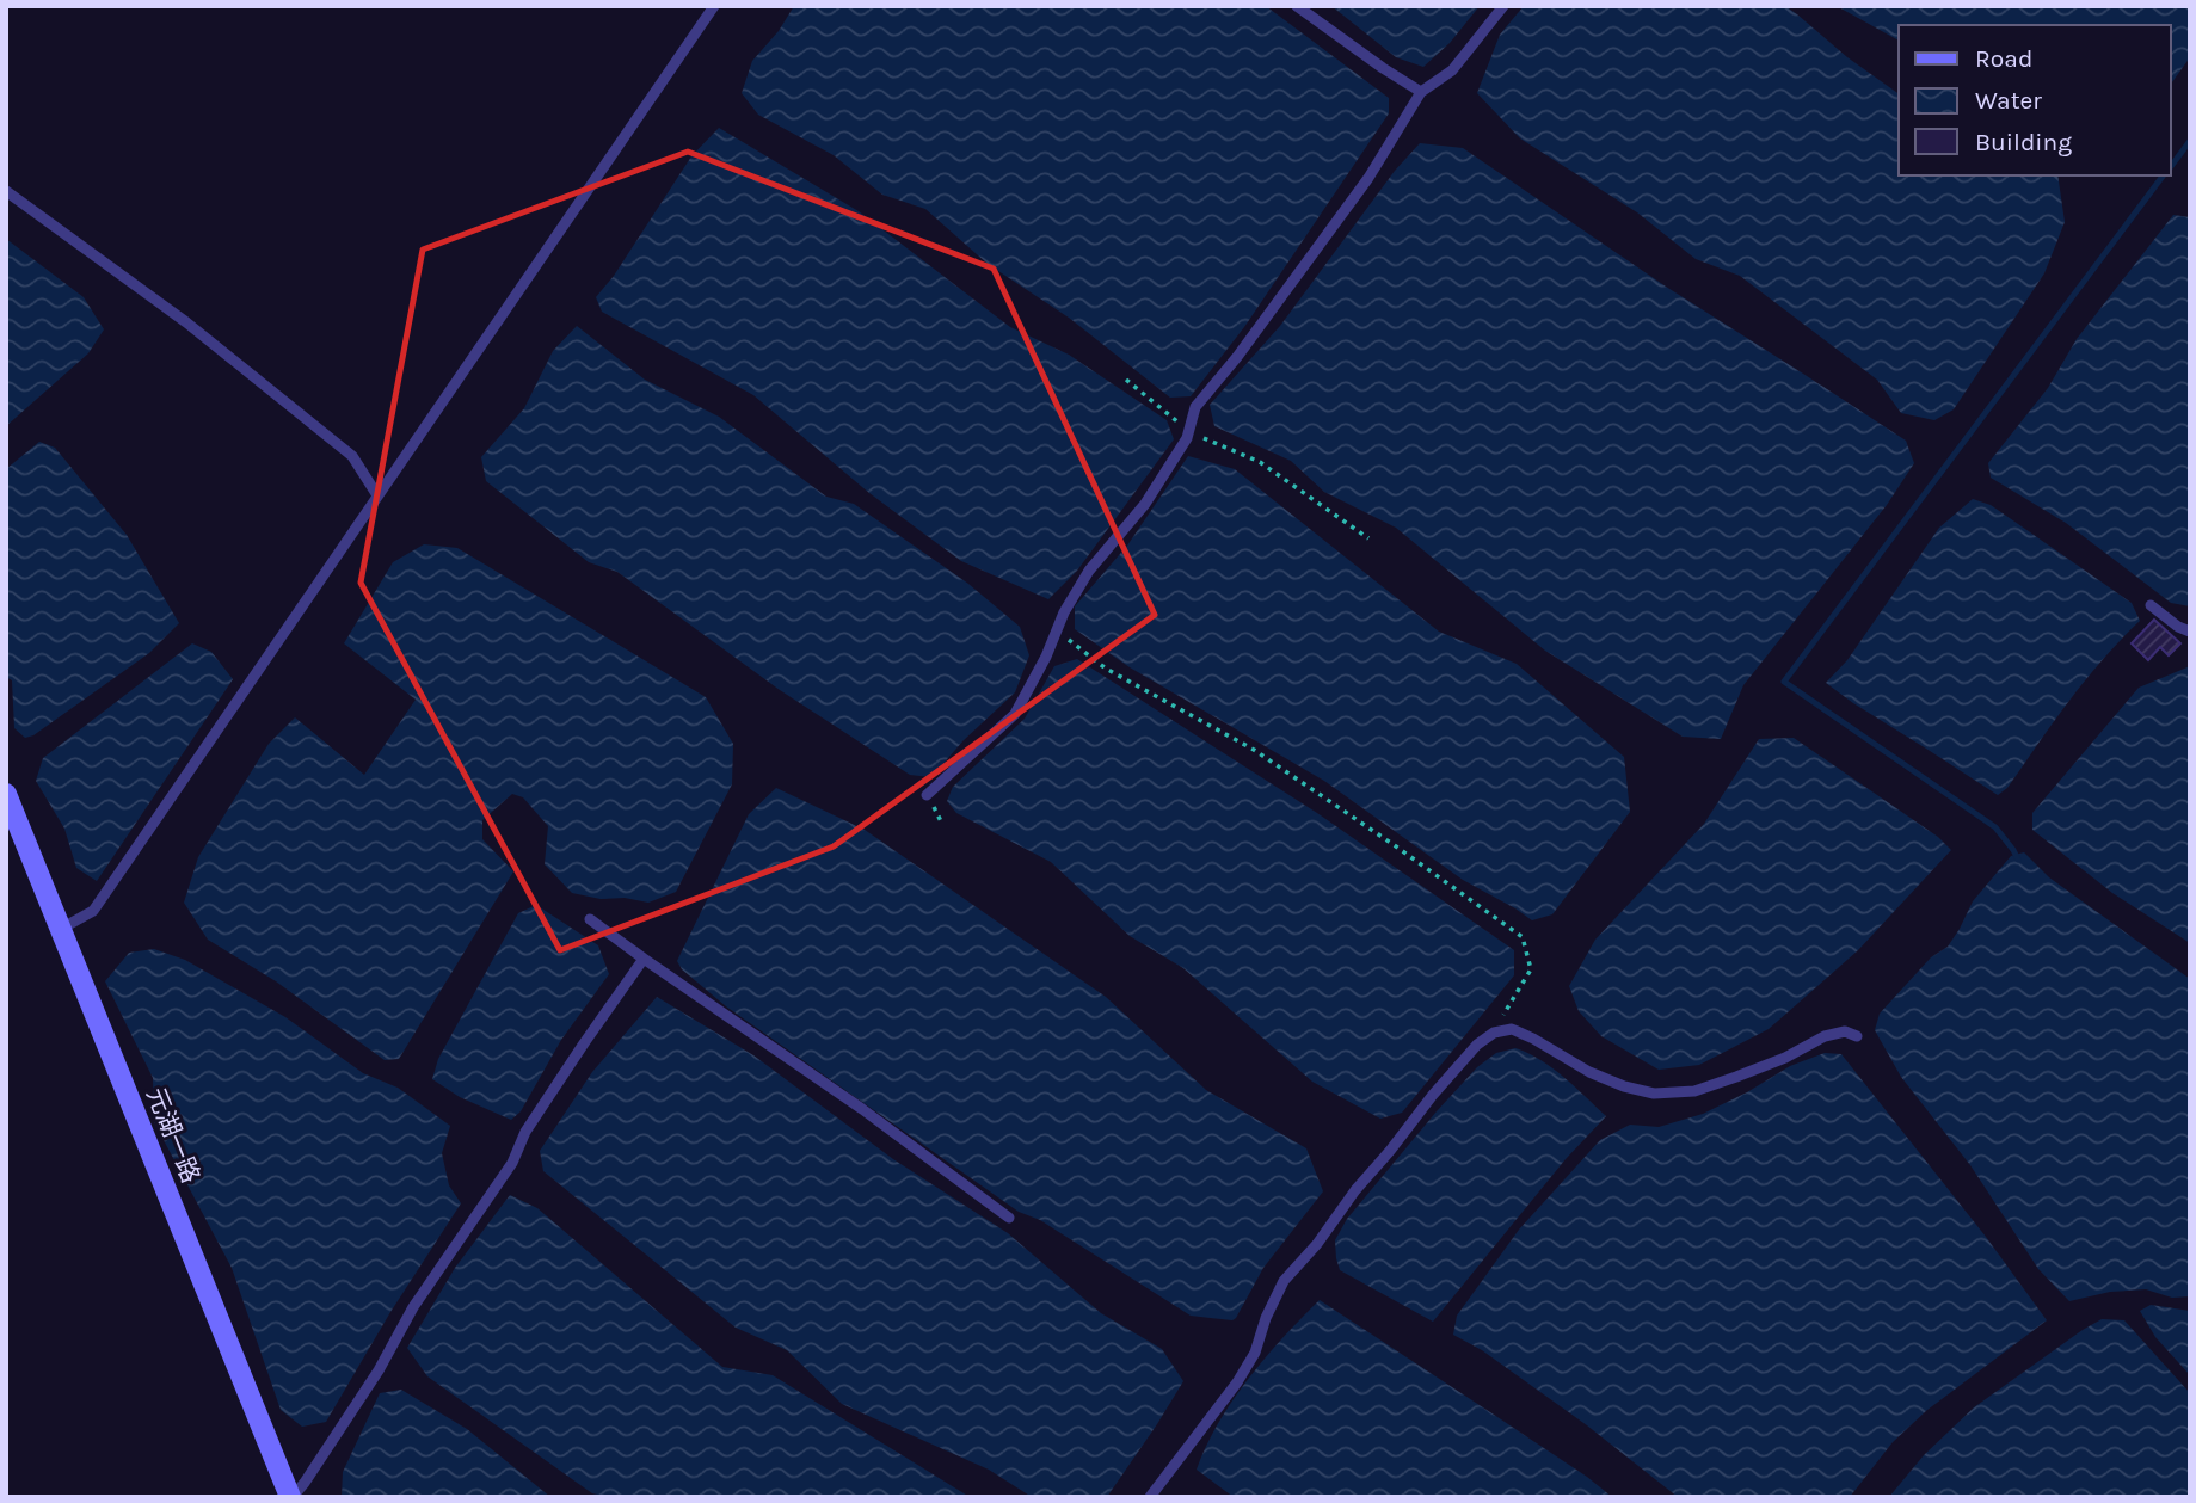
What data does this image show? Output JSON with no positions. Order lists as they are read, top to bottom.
{
  "streets": {
    "main road": ["元湖一路"]
  },
  "legend": ["Road", "Water", "Building"]
}
